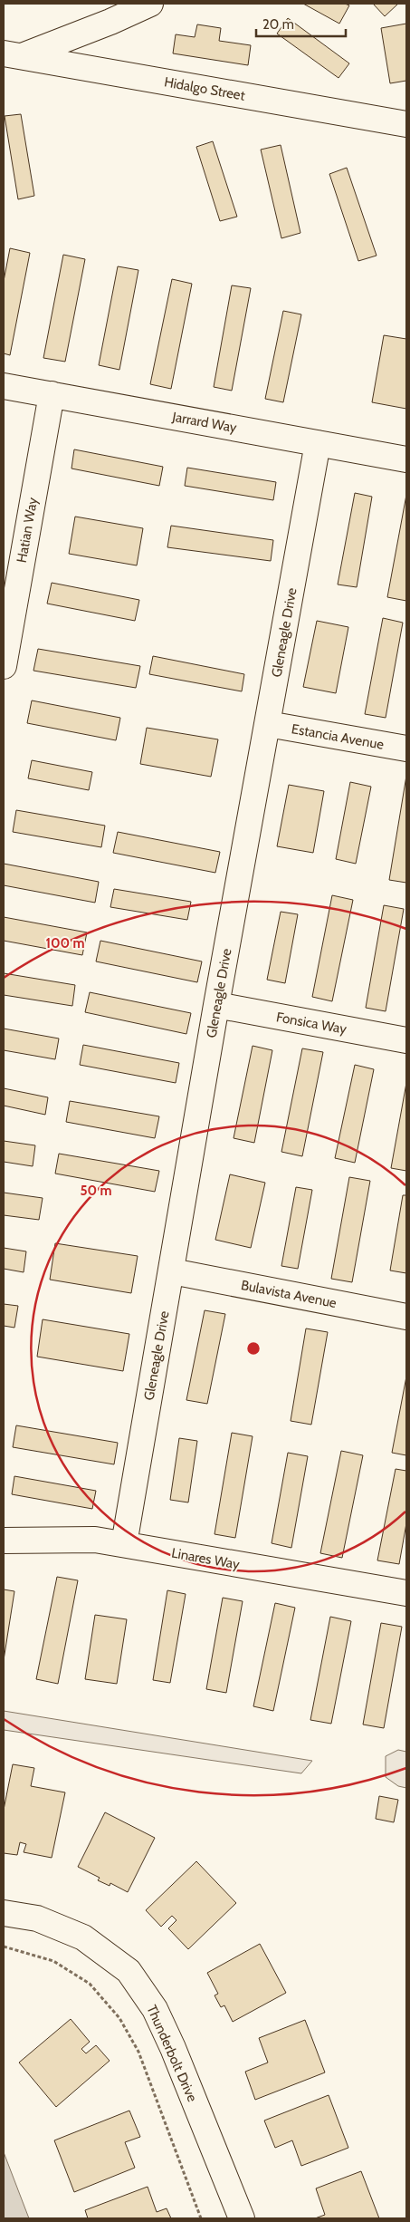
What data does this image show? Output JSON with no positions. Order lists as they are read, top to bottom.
{
  "streets": {
    "street": [
      "Hidalgo Street",
      "Jarrard Way",
      "Hatian Way",
      "Gleneagle Drive",
      "Estancia Avenue",
      "Fonsica Way",
      "Bulavista Avenue",
      "Linares Way",
      "Thunderbolt Drive"
    ]
  },
  "crossings": [
    ["Jarrard Way", "Hatian Way"],
    ["Jarrard Way", "Gleneagle Drive"],
    ["Gleneagle Drive", "Estancia Avenue"],
    ["Gleneagle Drive", "Fonsica Way"],
    ["Gleneagle Drive", "Bulavista Avenue"],
    ["Gleneagle Drive", "Linares Way"]
  ],
  "scale_bar": "20 m",
  "rings": ["100 m", "50 m"]
}
